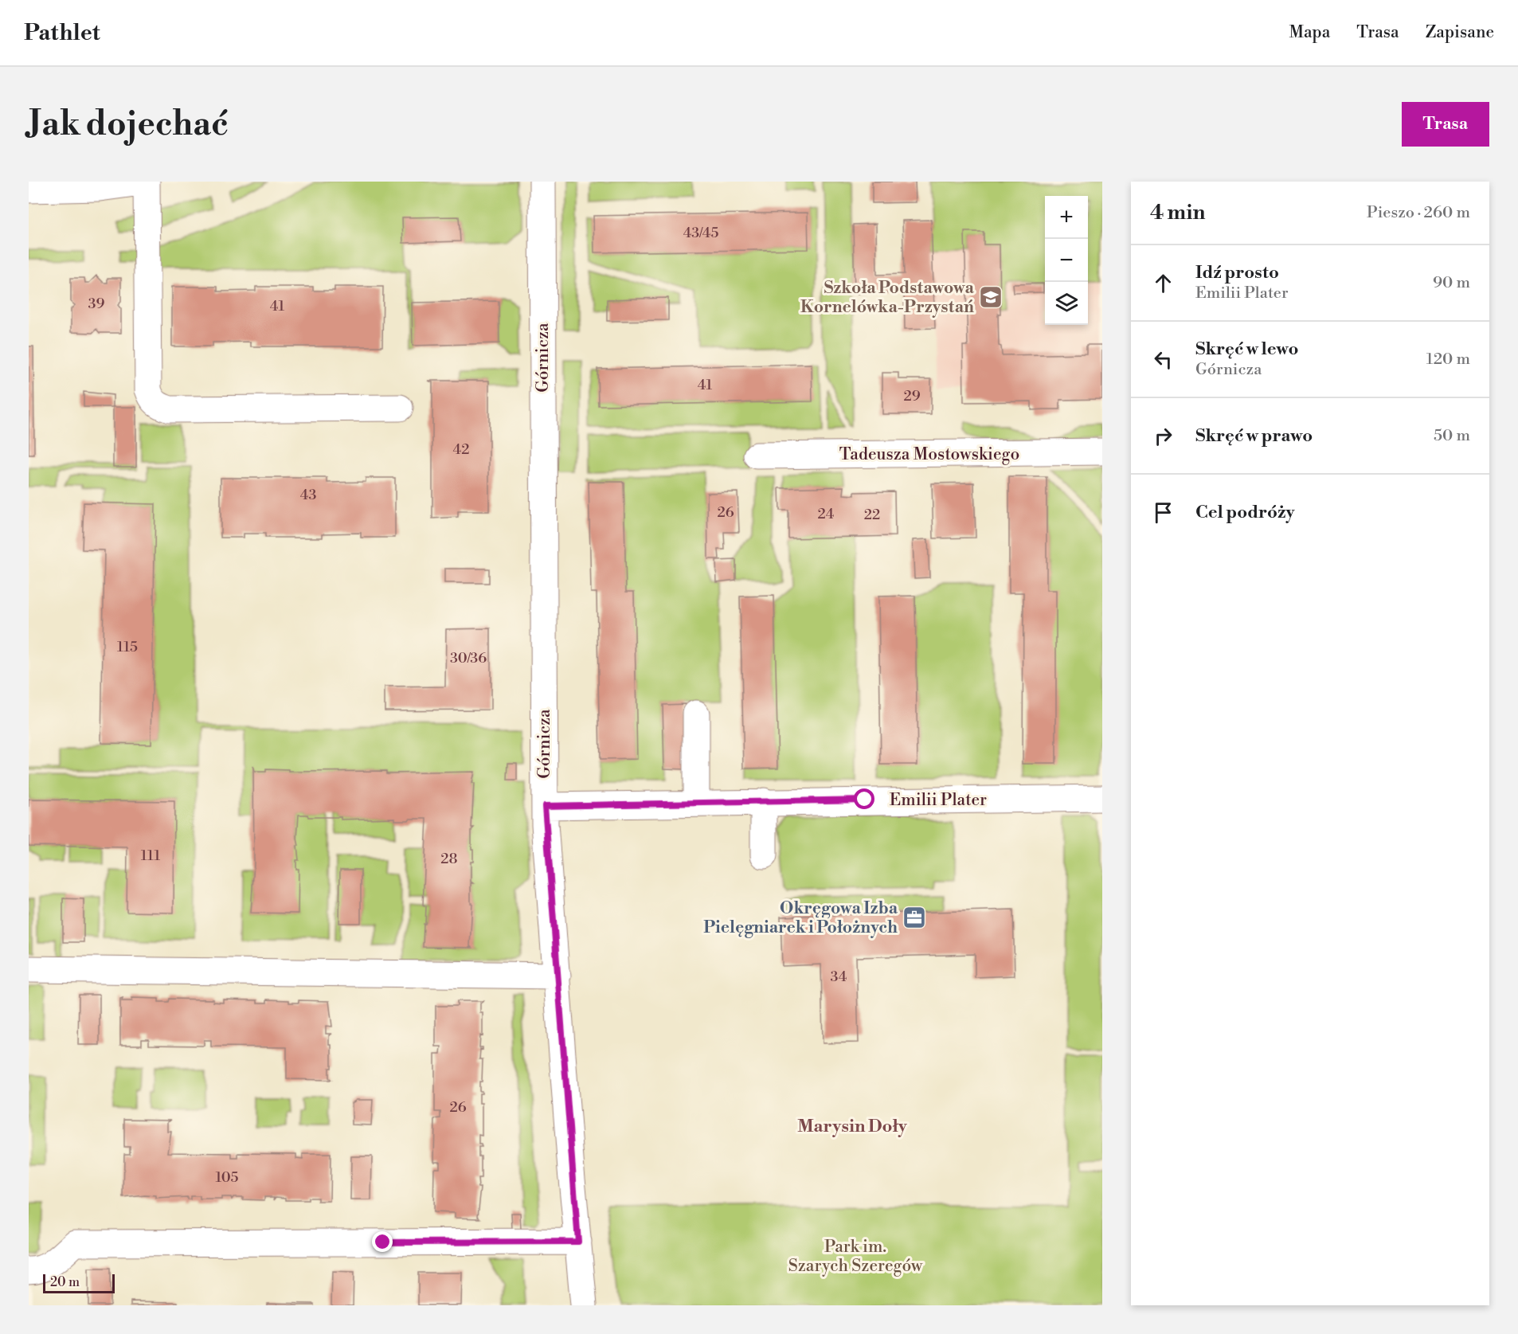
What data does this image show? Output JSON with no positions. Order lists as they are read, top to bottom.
{
  "streets": {
    "street": ["Górnicza", "Tadeusza Mostowskiego", "Emilii Plater"]
  },
  "crossings": [
    ["Górnicza", "Emilii Plater"]
  ],
  "districts": ["Marysin Doły"],
  "parks": ["Park im. Szarych Szeregów"],
  "places": {
    "school or university": ["Szkoła Podstawowa Kornelówka-Przystań"],
    "office": ["Okręgowa Izba Pielęgniarek i Położnych"]
  },
  "house_numbers": [
    "43/45",
    "39",
    "41",
    "41",
    "29",
    "42",
    "43",
    "26",
    "24",
    "22",
    "115",
    "30/36",
    "111",
    "28",
    "34",
    "26",
    "105"
  ],
  "scale_bar": "20 m",
  "page": {
    "header": "Pathlet",
    "nav": ["Mapa", "Trasa", "Zapisane"],
    "buttons": "Trasa",
    "title": "Jak dojechać",
    "heading": ["4 min", "Pieszo · 260 m"],
    "map_buttons": ["+", "−"],
    "list": [
      ["Idź prosto", "Emilii Plater", "90 m"],
      ["Skręć w lewo", "Górnicza", "120 m"],
      ["Skręć w prawo", "50 m"],
      "Cel podróży"
    ],
    "scale": "20 m"
  }
}
